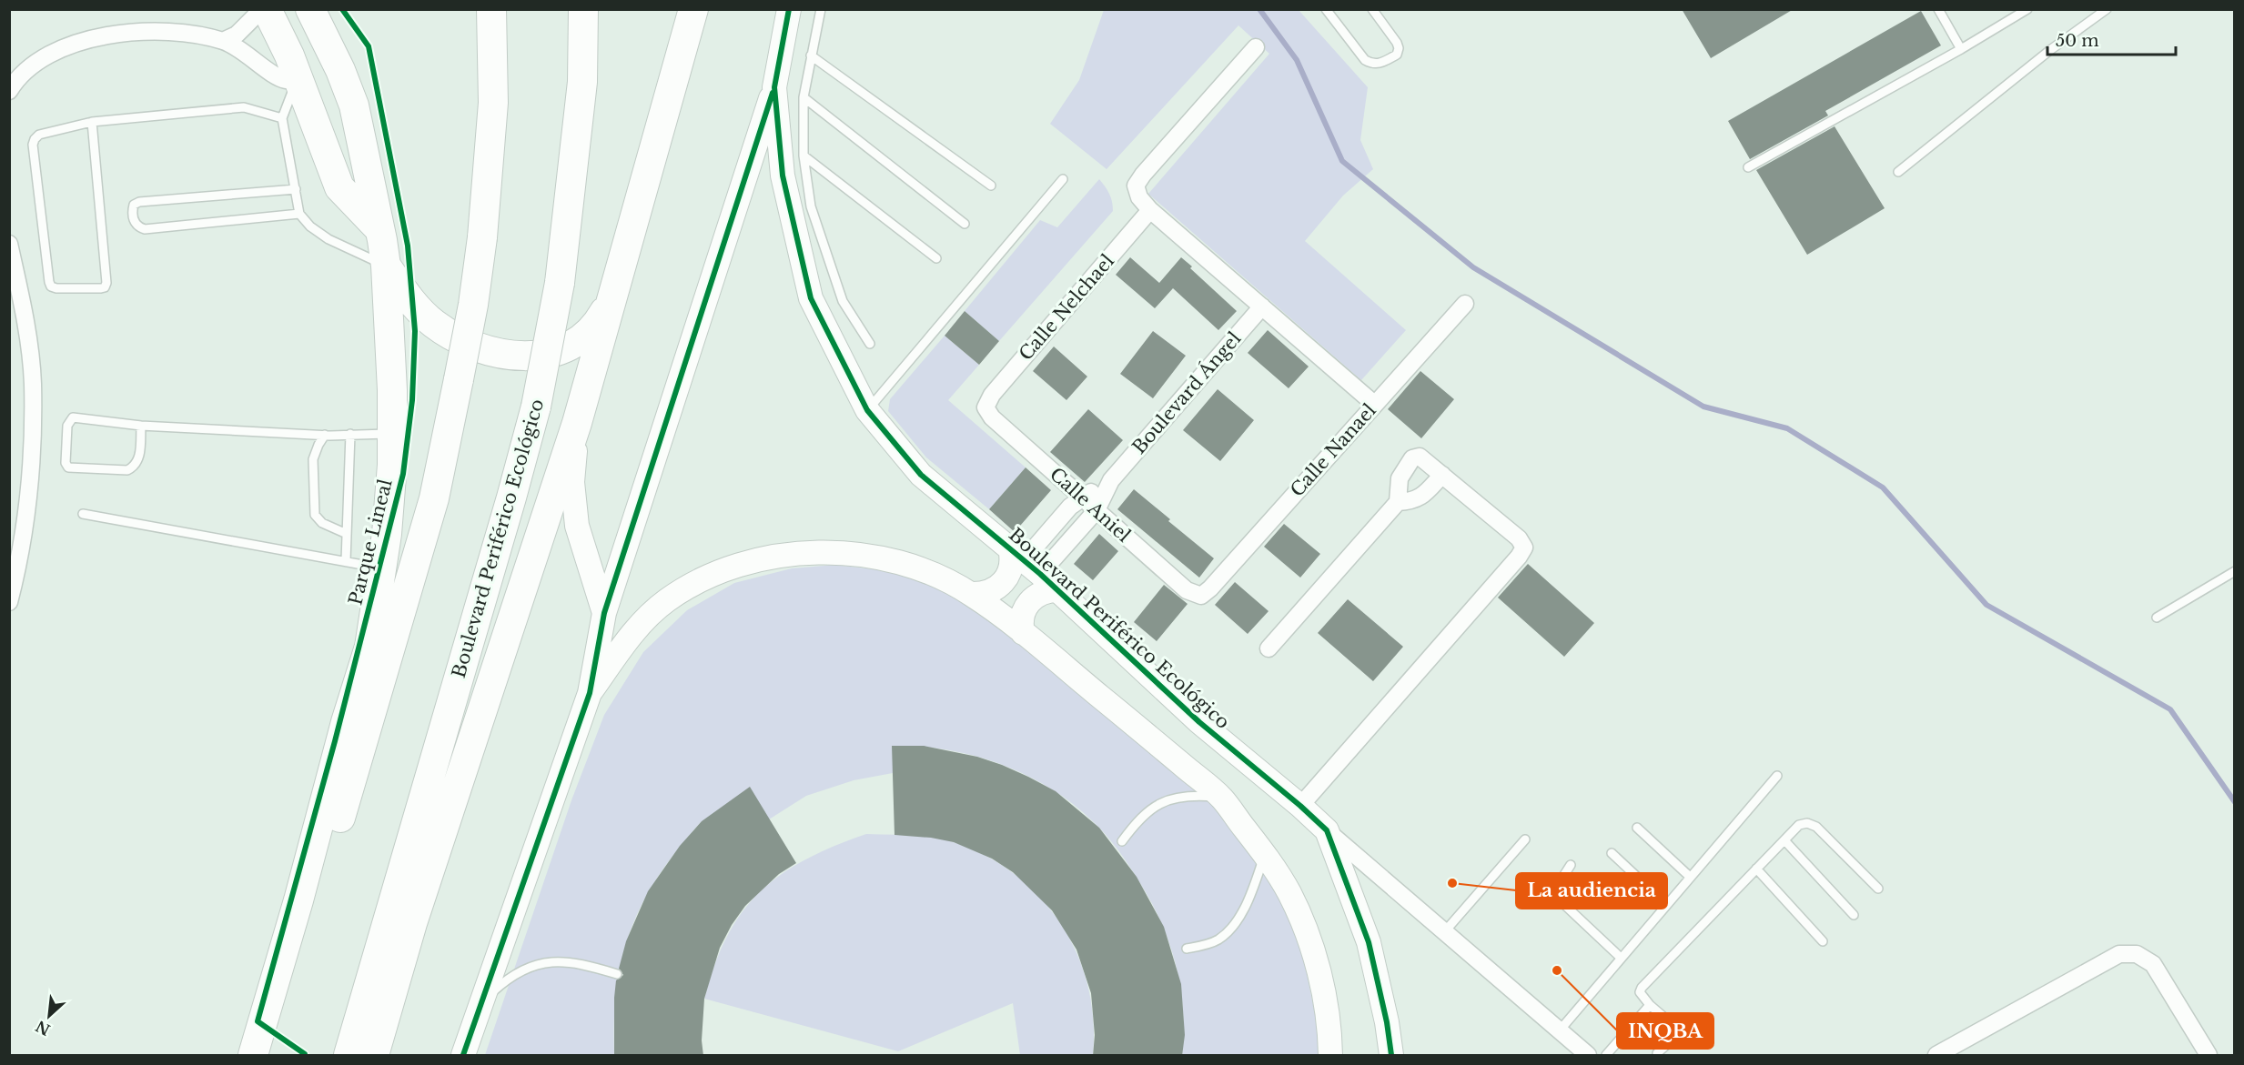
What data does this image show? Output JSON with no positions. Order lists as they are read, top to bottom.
{
  "streets": {
    "highway": ["Boulevard Periférico Ecológico"],
    "street": [
      "Calle Nelchael",
      "Boulevard Ángel",
      "Calle Nanael",
      "Calle Aniel"
    ],
    "cycle path": ["Parque Lineal"]
  },
  "crossings": [
    ["Calle Nelchael", "Calle Aniel"],
    ["Boulevard Ángel", "Calle Aniel"],
    ["Boulevard Ángel", "Boulevard Periférico Ecológico"],
    ["Calle Nanael", "Calle Aniel"]
  ],
  "places": ["La audiencia", "INQBA"],
  "scale_bar": "50 m",
  "north": "bottom left"
}
